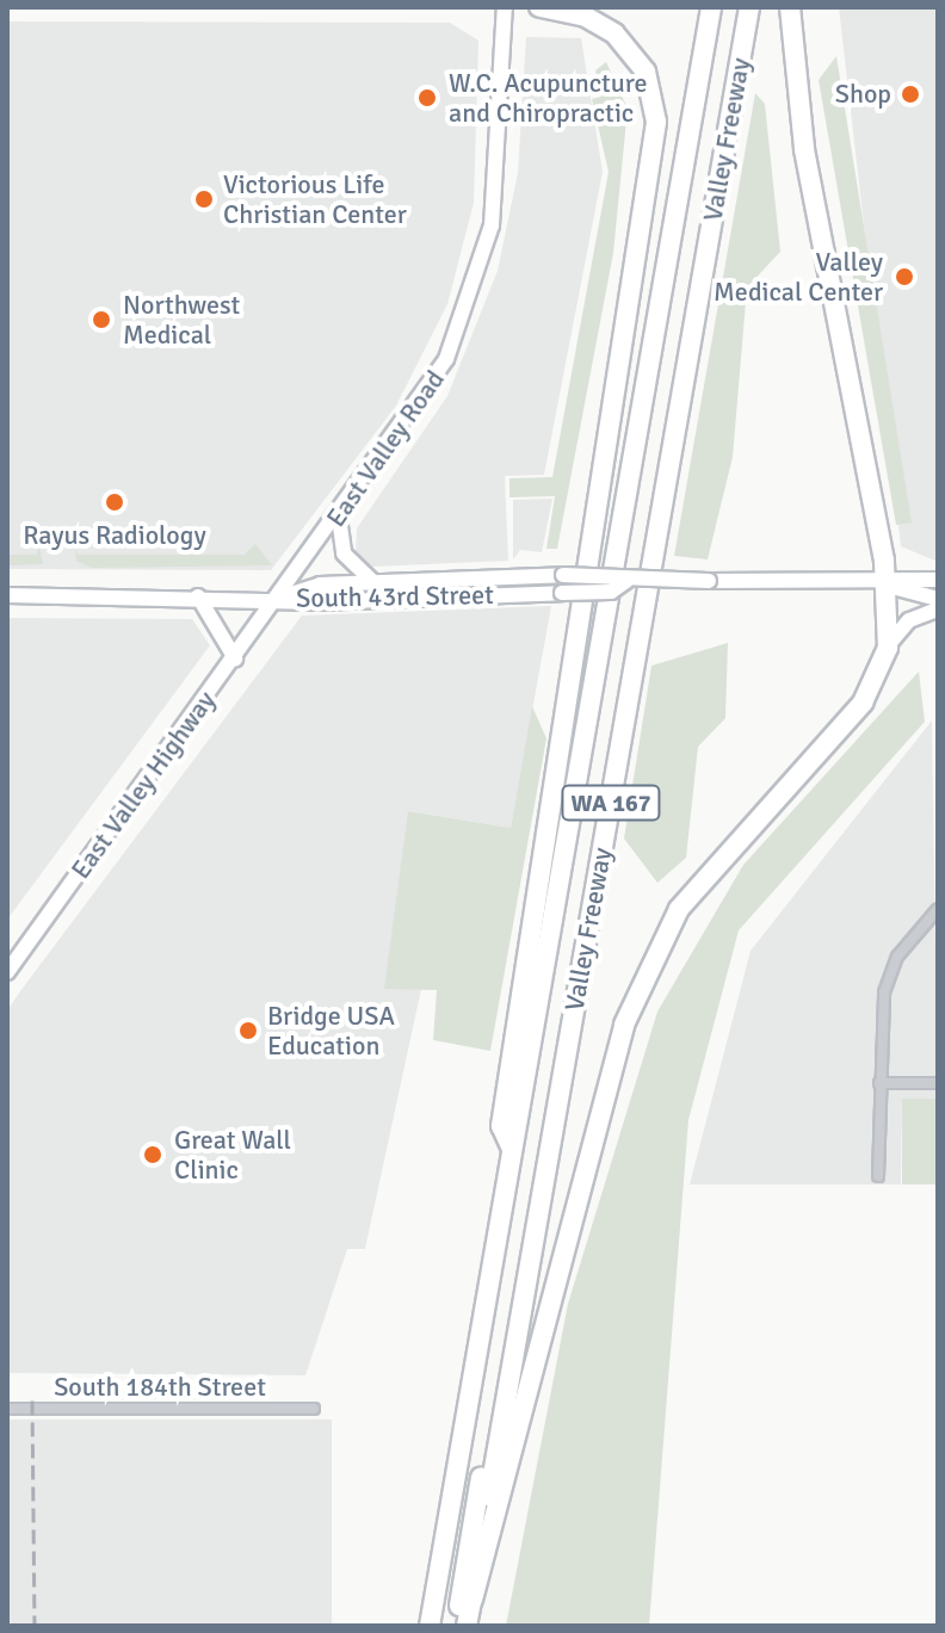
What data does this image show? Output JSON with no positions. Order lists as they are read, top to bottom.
{
  "streets": {
    "highway": ["Valley Freeway", "WA 167"],
    "main road": ["East Valley Road", "South 43rd Street", "East Valley Highway"],
    "street": ["South 184th Street"]
  },
  "crossings": [
    ["East Valley Road", "South 43rd Street"],
    ["East Valley Road", "East Valley Highway"],
    ["South 43rd Street", "East Valley Highway"]
  ],
  "places": [
    "Shop",
    "W.C. Acupuncture and Chiropractic",
    "Victorious Life Christian Center",
    "Valley Medical Center",
    "Northwest Medical",
    "Rayus Radiology",
    "Bridge USA Education",
    "Great Wall Clinic"
  ]
}
